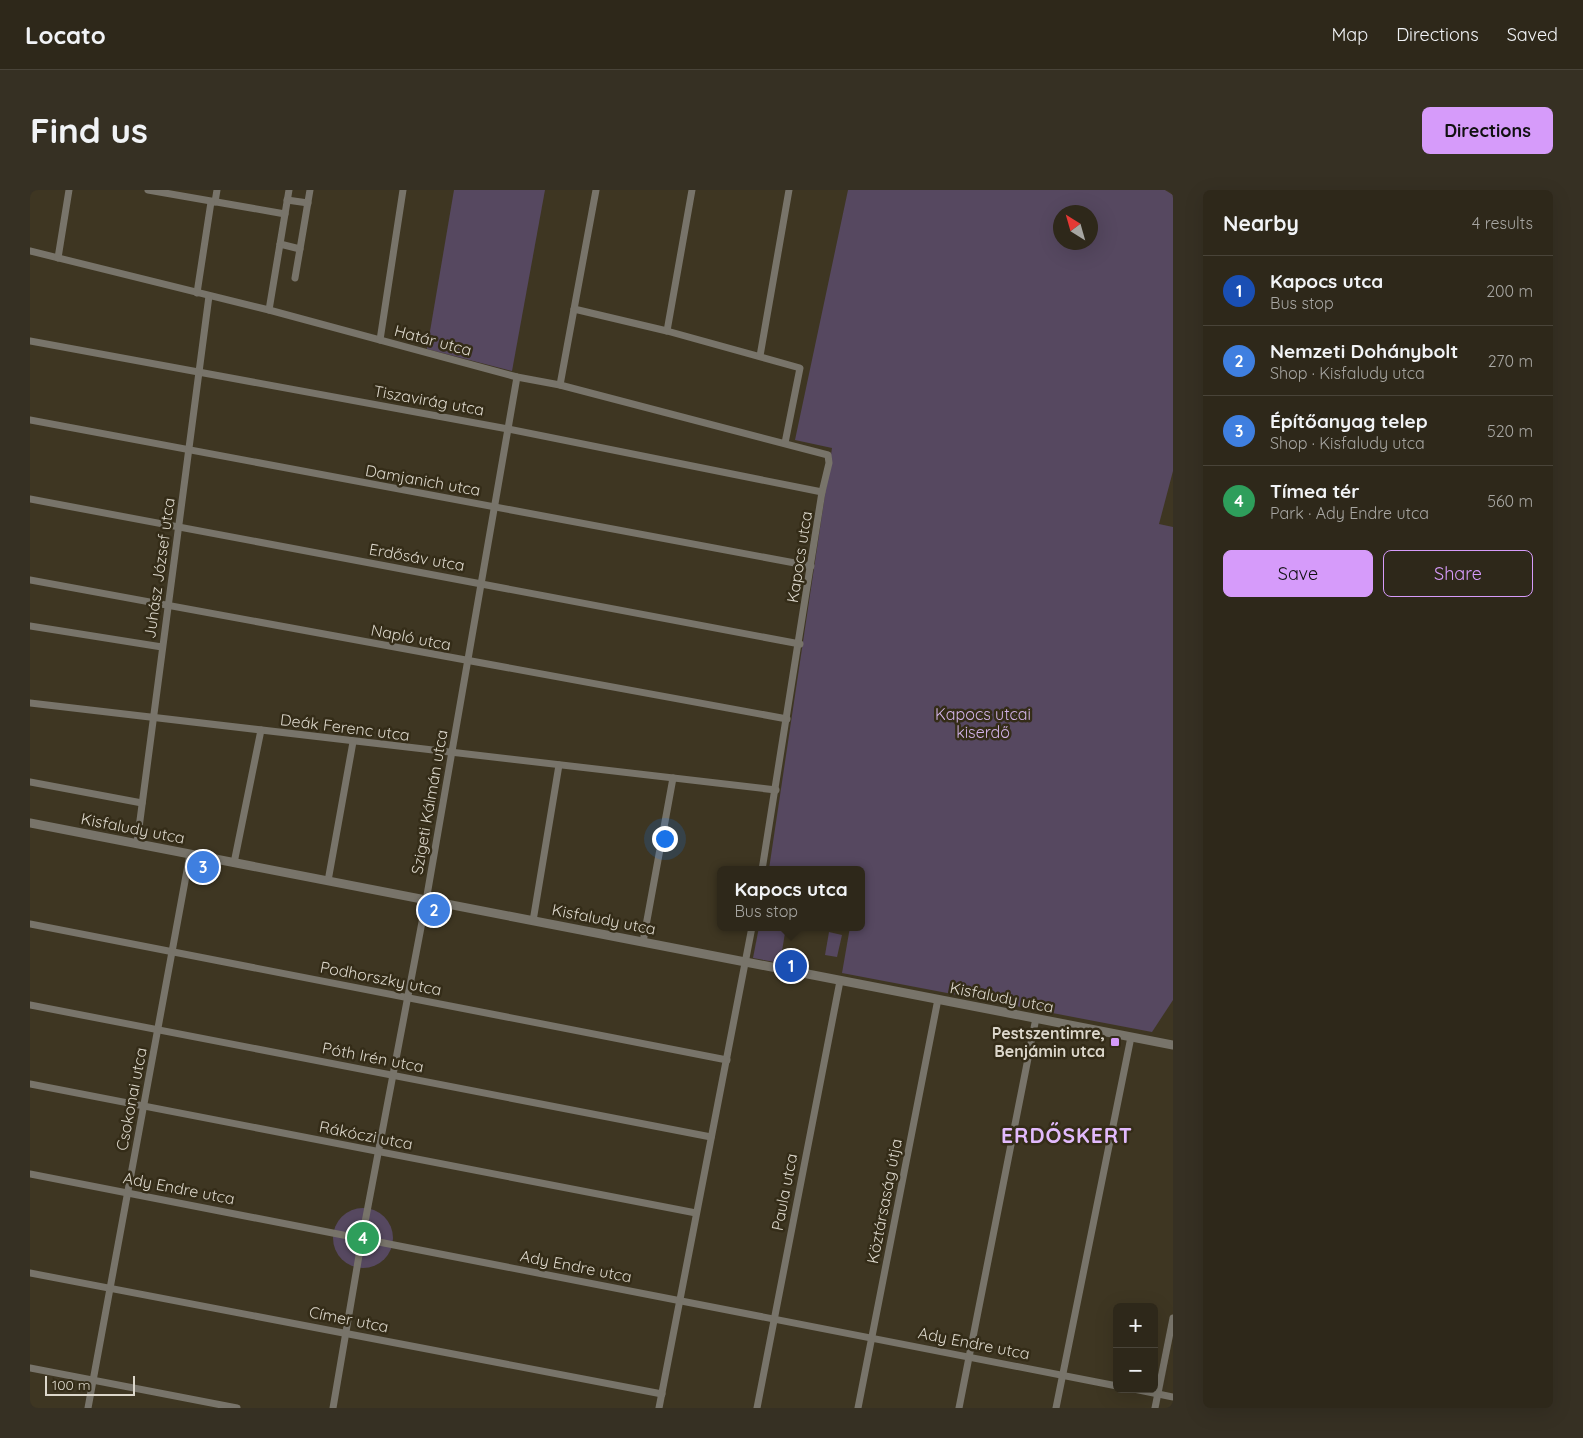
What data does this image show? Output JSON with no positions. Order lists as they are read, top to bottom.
{
  "streets": {
    "street": [
      "Határ utca",
      "Tiszavirág utca",
      "Damjanich utca",
      "Erdősáv utca",
      "Kapocs utca",
      "Juhász József utca",
      "Napló utca",
      "Deák Ferenc utca",
      "Szigeti Kálmán utca",
      "Kisfaludy utca",
      "Podhorszky utca",
      "Póth Irén utca",
      "Csokonai utca",
      "Rákóczi utca",
      "Ady Endre utca",
      "Paula utca",
      "Köztársaság útja",
      "Címer utca"
    ]
  },
  "crossings": [
    ["Határ utca", "Kapocs utca"],
    ["Határ utca", "Juhász József utca"],
    ["Határ utca", "Szigeti Kálmán utca"],
    ["Tiszavirág utca", "Kapocs utca"],
    ["Tiszavirág utca", "Juhász József utca"],
    ["Tiszavirág utca", "Szigeti Kálmán utca"],
    ["Damjanich utca", "Kapocs utca"],
    ["Damjanich utca", "Juhász József utca"],
    ["Damjanich utca", "Szigeti Kálmán utca"],
    ["Erdősáv utca", "Kapocs utca"],
    ["Erdősáv utca", "Juhász József utca"],
    ["Erdősáv utca", "Szigeti Kálmán utca"],
    ["Kapocs utca", "Napló utca"],
    ["Kapocs utca", "Deák Ferenc utca"],
    ["Juhász József utca", "Napló utca"],
    ["Juhász József utca", "Deák Ferenc utca"],
    ["Juhász József utca", "Kisfaludy utca"],
    ["Napló utca", "Szigeti Kálmán utca"],
    ["Deák Ferenc utca", "Szigeti Kálmán utca"],
    ["Szigeti Kálmán utca", "Kisfaludy utca"],
    ["Szigeti Kálmán utca", "Podhorszky utca"],
    ["Szigeti Kálmán utca", "Póth Irén utca"],
    ["Szigeti Kálmán utca", "Rákóczi utca"],
    ["Szigeti Kálmán utca", "Ady Endre utca"],
    ["Szigeti Kálmán utca", "Címer utca"],
    ["Kisfaludy utca", "Csokonai utca"],
    ["Kisfaludy utca", "Paula utca"],
    ["Kisfaludy utca", "Köztársaság útja"],
    ["Podhorszky utca", "Csokonai utca"],
    ["Póth Irén utca", "Csokonai utca"],
    ["Csokonai utca", "Rákóczi utca"],
    ["Csokonai utca", "Ady Endre utca"],
    ["Csokonai utca", "Címer utca"],
    ["Ady Endre utca", "Paula utca"],
    ["Ady Endre utca", "Köztársaság útja"]
  ],
  "districts": ["ERDŐSKERT"],
  "parks": ["Kapocs utcai kiserdő"],
  "places": {
    "transit": ["Pestszentimre, Benjámin utca"]
  },
  "scale_bar": "100 m",
  "north": "top left",
  "page": {
    "header": "Locato",
    "nav": ["Map", "Directions", "Saved"],
    "buttons": [
      "Directions",
      ["Save", "Share"]
    ],
    "title": "Find us",
    "heading": ["Nearby", "4 results"],
    "list": [
      {
        "mark": "1",
        "name": "Kapocs utca",
        "note": "Bus stop",
        "value": "200 m"
      },
      {
        "mark": "2",
        "name": "Nemzeti Dohánybolt",
        "note": "Shop · Kisfaludy utca",
        "value": "270 m"
      },
      {
        "mark": "3",
        "name": "Építőanyag telep",
        "note": "Shop · Kisfaludy utca",
        "value": "520 m"
      },
      {
        "mark": "4",
        "name": "Tímea tér",
        "note": "Park · Ady Endre utca",
        "value": "560 m"
      }
    ],
    "pins": [
      "3",
      "2",
      "1",
      "4"
    ],
    "popup": ["Kapocs utca", "Bus stop"],
    "map_buttons": ["+", "−"],
    "scale": "100 m"
  }
}
